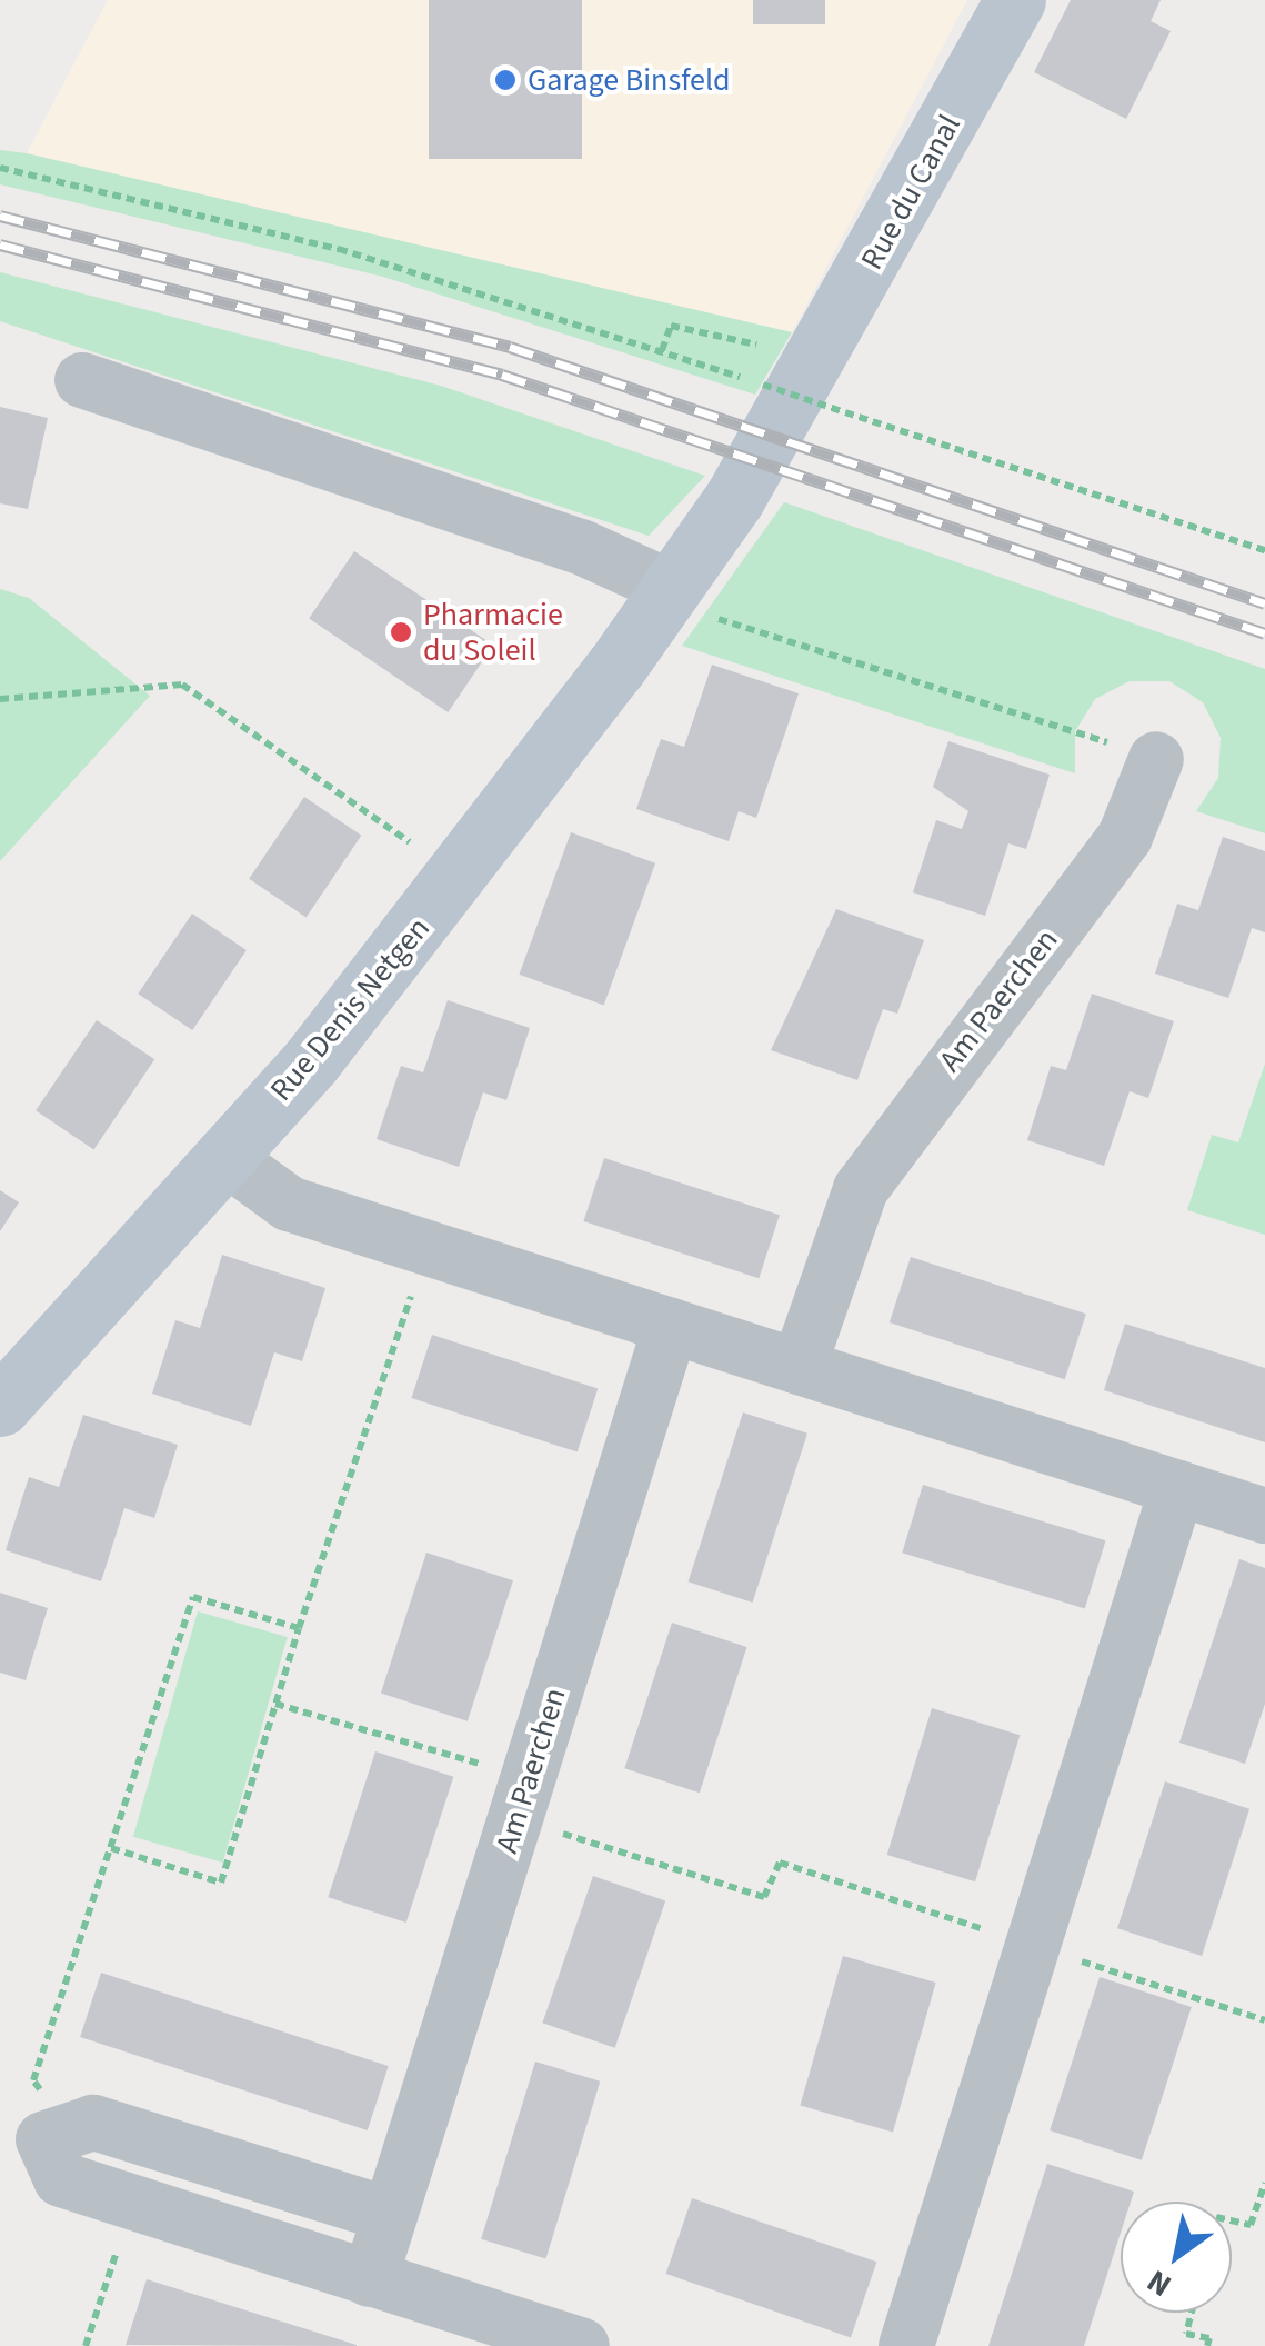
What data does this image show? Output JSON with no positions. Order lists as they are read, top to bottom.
{
  "streets": {
    "main road": ["Rue du Canal", "Rue Denis Netgen"],
    "street": ["Am Paerchen"]
  },
  "crossings": [
    ["Rue du Canal", "Rue Denis Netgen"]
  ],
  "places": ["Garage Binsfeld", "Pharmacie du Soleil"],
  "north": "bottom left"
}
